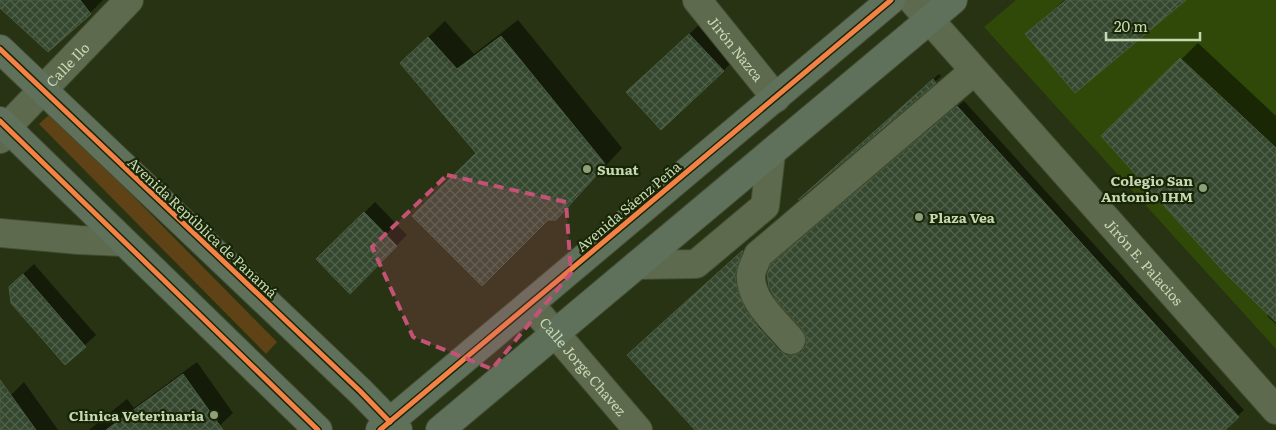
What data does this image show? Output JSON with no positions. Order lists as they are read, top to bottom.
{
  "streets": {
    "main road": ["Avenida Sáenz Peña", "Avenida República de Panamá"],
    "street": [
      "Jirón Nazca",
      "Calle Ilo",
      "Jirón E. Palacios",
      "Calle Jorge Chavez"
    ]
  },
  "crossings": [
    ["Jirón Nazca", "Avenida Sáenz Peña"],
    ["Calle Ilo", "Avenida República de Panamá"],
    ["Avenida Sáenz Peña", "Avenida República de Panamá"],
    ["Avenida Sáenz Peña", "Calle Jorge Chavez"]
  ],
  "places": [
    "Sunat",
    "Colegio San Antonio IHM",
    "Plaza Vea",
    "Clinica Veterinaria"
  ],
  "scale_bar": "20 m"
}
